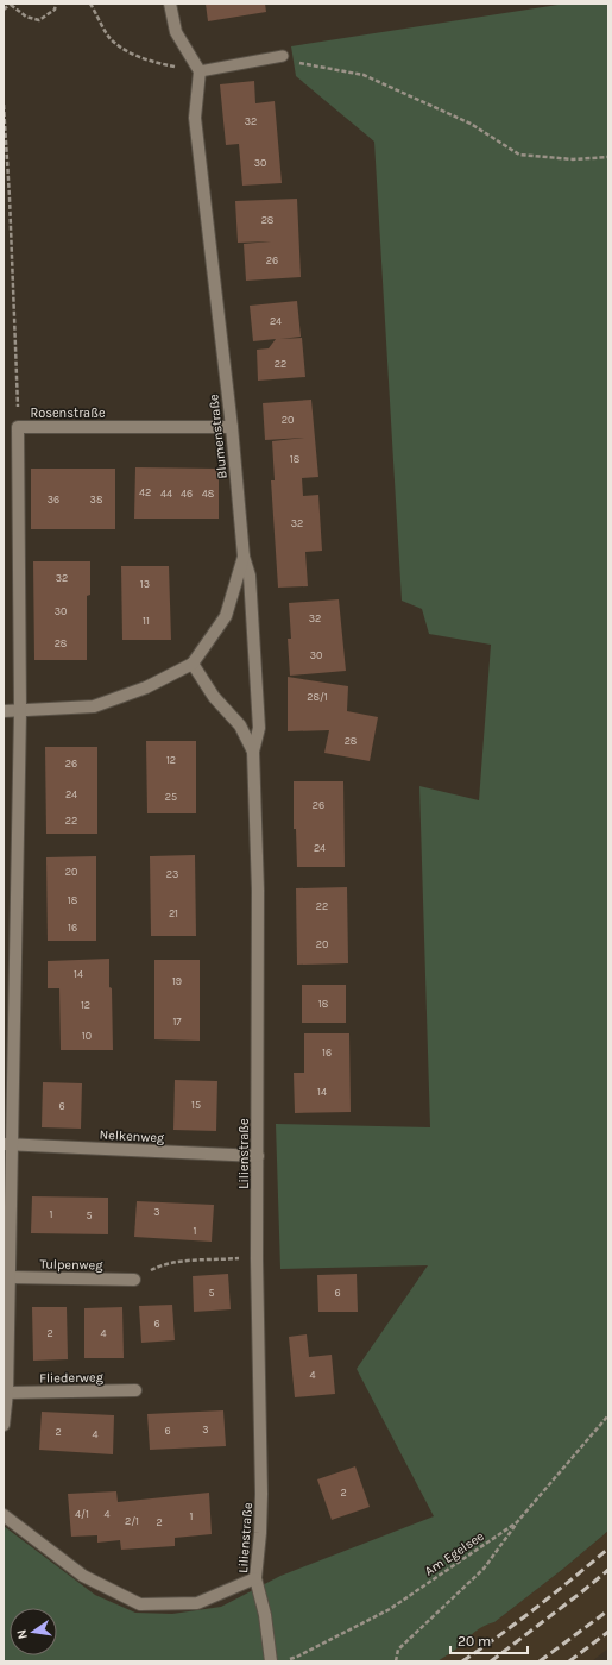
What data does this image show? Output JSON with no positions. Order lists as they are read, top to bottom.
{
  "streets": {
    "street": [
      "Rosenstraße",
      "Blumenstraße",
      "Nelkenweg",
      "Lilienstraße",
      "Tulpenweg",
      "Fliederweg"
    ],
    "path": ["Am Egelsee"]
  },
  "crossings": [
    ["Rosenstraße", "Blumenstraße"],
    ["Rosenstraße", "Nelkenweg"],
    ["Rosenstraße", "Tulpenweg"],
    ["Rosenstraße", "Fliederweg"],
    ["Blumenstraße", "Lilienstraße"],
    ["Nelkenweg", "Lilienstraße"],
    ["Lilienstraße", "Am Egelsee"]
  ],
  "house_numbers": [
    "32",
    "30",
    "28",
    "26",
    "24",
    "22",
    "20",
    "18",
    "42",
    "44",
    "46",
    "48",
    "36",
    "38",
    "32",
    "32",
    "13",
    "30",
    "32",
    "11",
    "28",
    "30",
    "28/1",
    "28",
    "12",
    "26",
    "24",
    "25",
    "26",
    "22",
    "24",
    "20",
    "23",
    "18",
    "22",
    "21",
    "16",
    "20",
    "14",
    "19",
    "18",
    "12",
    "17",
    "10",
    "16",
    "14",
    "15",
    "6",
    "3",
    "1",
    "5",
    "1",
    "5",
    "6",
    "6",
    "2",
    "4",
    "4",
    "3",
    "6",
    "2",
    "4",
    "2",
    "4/1",
    "4",
    "1",
    "2/1",
    "2"
  ],
  "scale_bar": "20 m",
  "north": "left"
}
